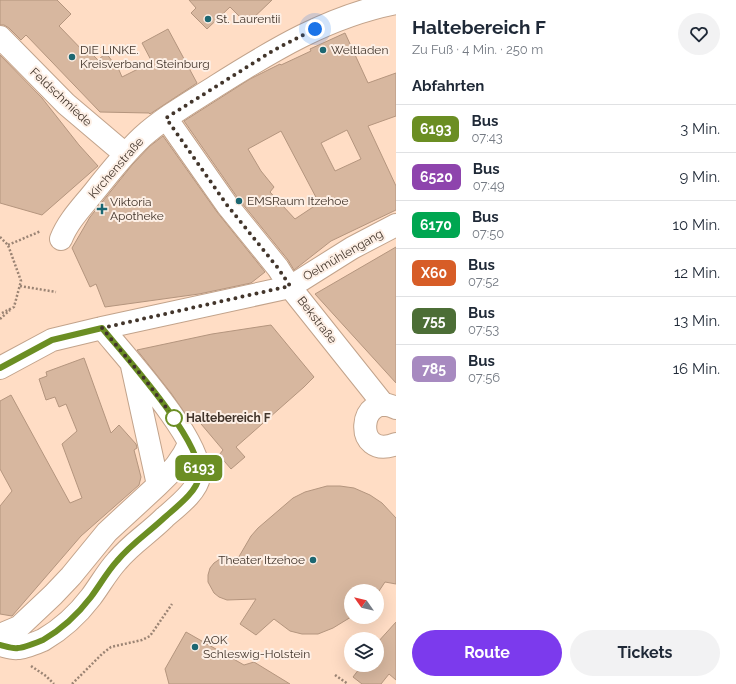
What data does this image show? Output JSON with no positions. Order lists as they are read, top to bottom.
{
  "streets": {
    "street": [
      "Feldschmiede",
      "Kirchenstraße",
      "Oelmühlengang",
      "Bekstraße"
    ]
  },
  "crossings": [
    ["Feldschmiede", "Kirchenstraße"],
    ["Kirchenstraße", "Bekstraße"],
    ["Oelmühlengang", "Bekstraße"]
  ],
  "places": {
    "other": [
      "St. Laurentii",
      "Weltladen",
      "DIE LINKE. Kreisverband Steinburg",
      "EMSRaum Itzehoe",
      "Haltebereich F",
      "Theater Itzehoe",
      "AOK Schleswig-Holstein"
    ],
    "health": ["Viktoria Apotheke"]
  },
  "lines": ["bus line 6193"],
  "north": "top left",
  "page": {
    "on_map": "6193",
    "heading": [
      ["Haltebereich F", "Zu Fuß · 4 Min. · 250 m"],
      "Abfahrten"
    ],
    "list": [
      {
        "mark": "6193",
        "name": "Bus",
        "note": "07:43",
        "value": "3 Min."
      },
      {
        "mark": "6520",
        "name": "Bus",
        "note": "07:49",
        "value": "9 Min."
      },
      {
        "mark": "6170",
        "name": "Bus",
        "note": "07:50",
        "value": "10 Min."
      },
      {
        "mark": "X60",
        "name": "Bus",
        "note": "07:52",
        "value": "12 Min."
      },
      {
        "mark": "755",
        "name": "Bus",
        "note": "07:53",
        "value": "13 Min."
      },
      {
        "mark": "785",
        "name": "Bus",
        "note": "07:56",
        "value": "16 Min."
      }
    ],
    "buttons": ["Route", "Tickets"]
  }
}
